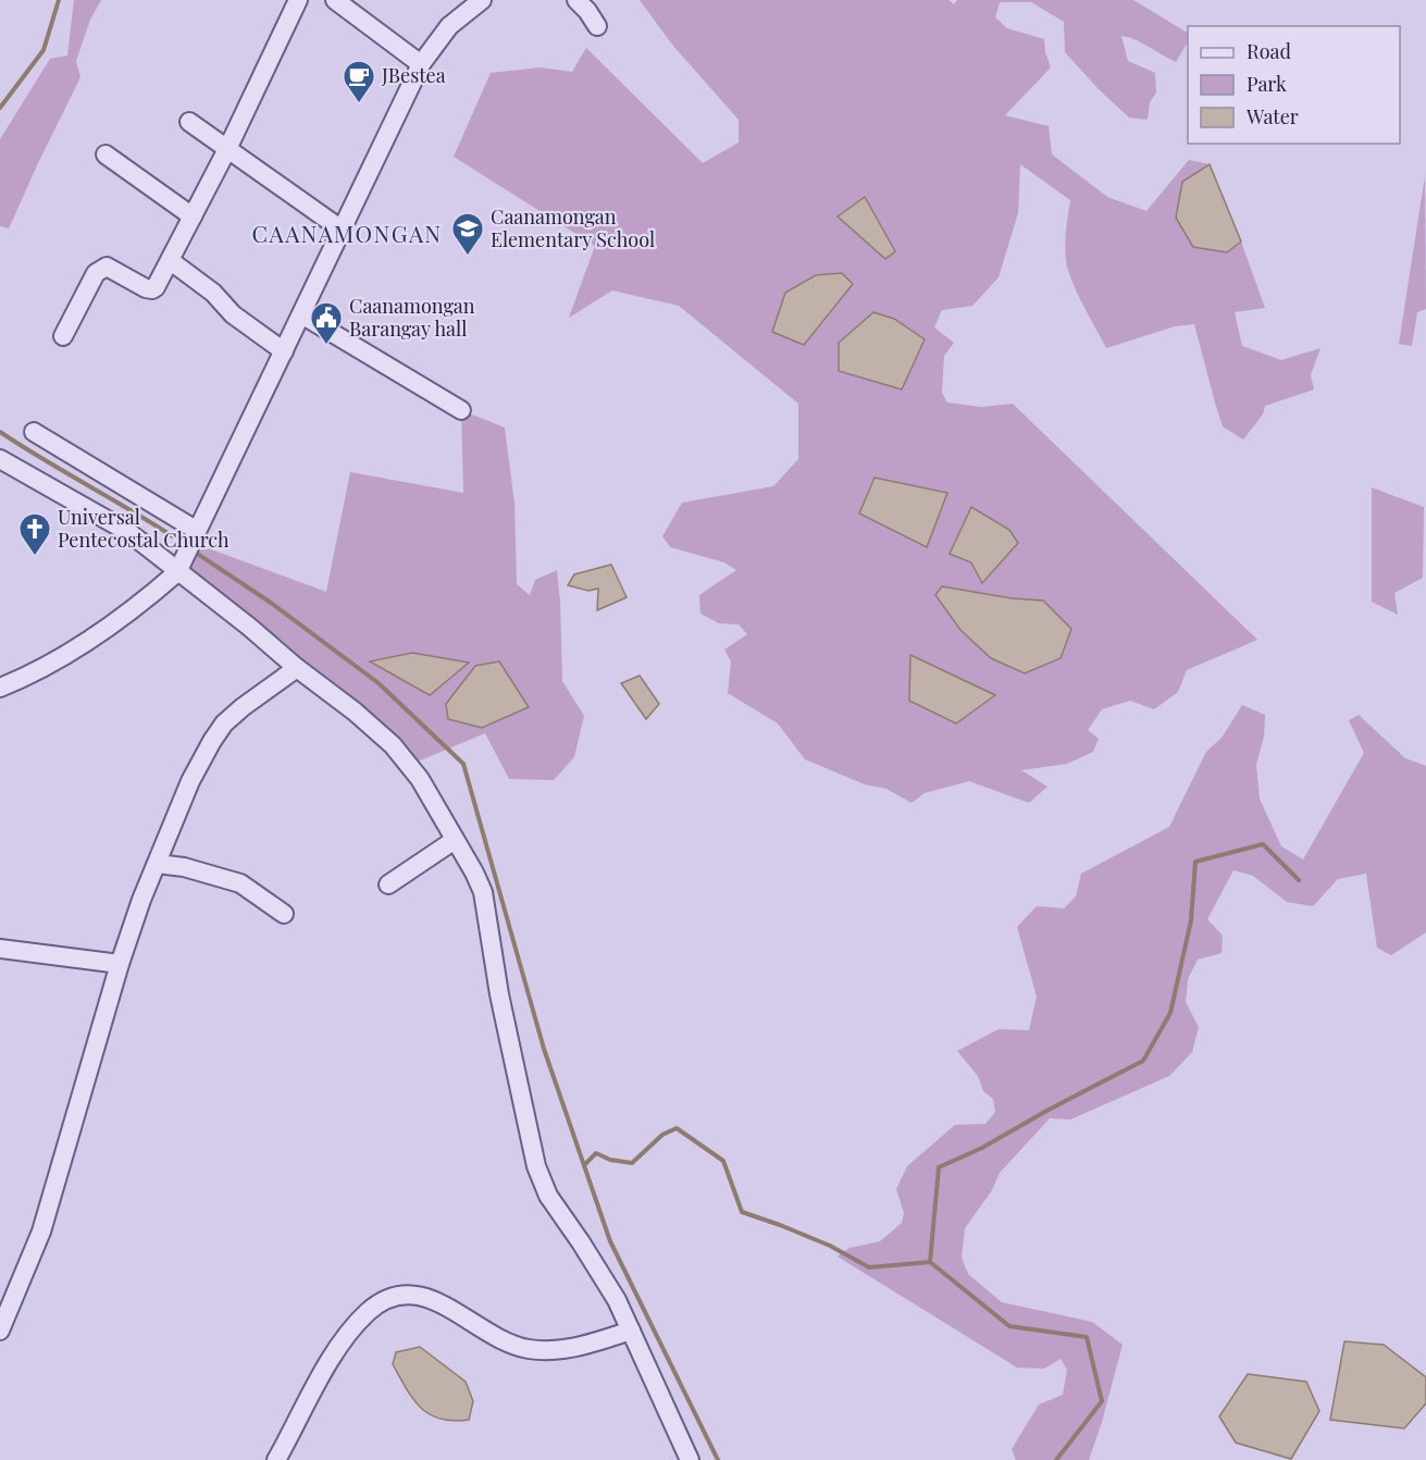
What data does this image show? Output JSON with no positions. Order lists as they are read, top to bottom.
{
  "districts": ["CAANAMONGAN"],
  "places": {
    "cafe": ["JBestea"],
    "school or university": ["Caanamongan Elementary School"],
    "public building": ["Caanamongan Barangay hall"],
    "church": ["Universal Pentecostal Church"]
  },
  "legend": ["Road", "Park", "Water"]
}
